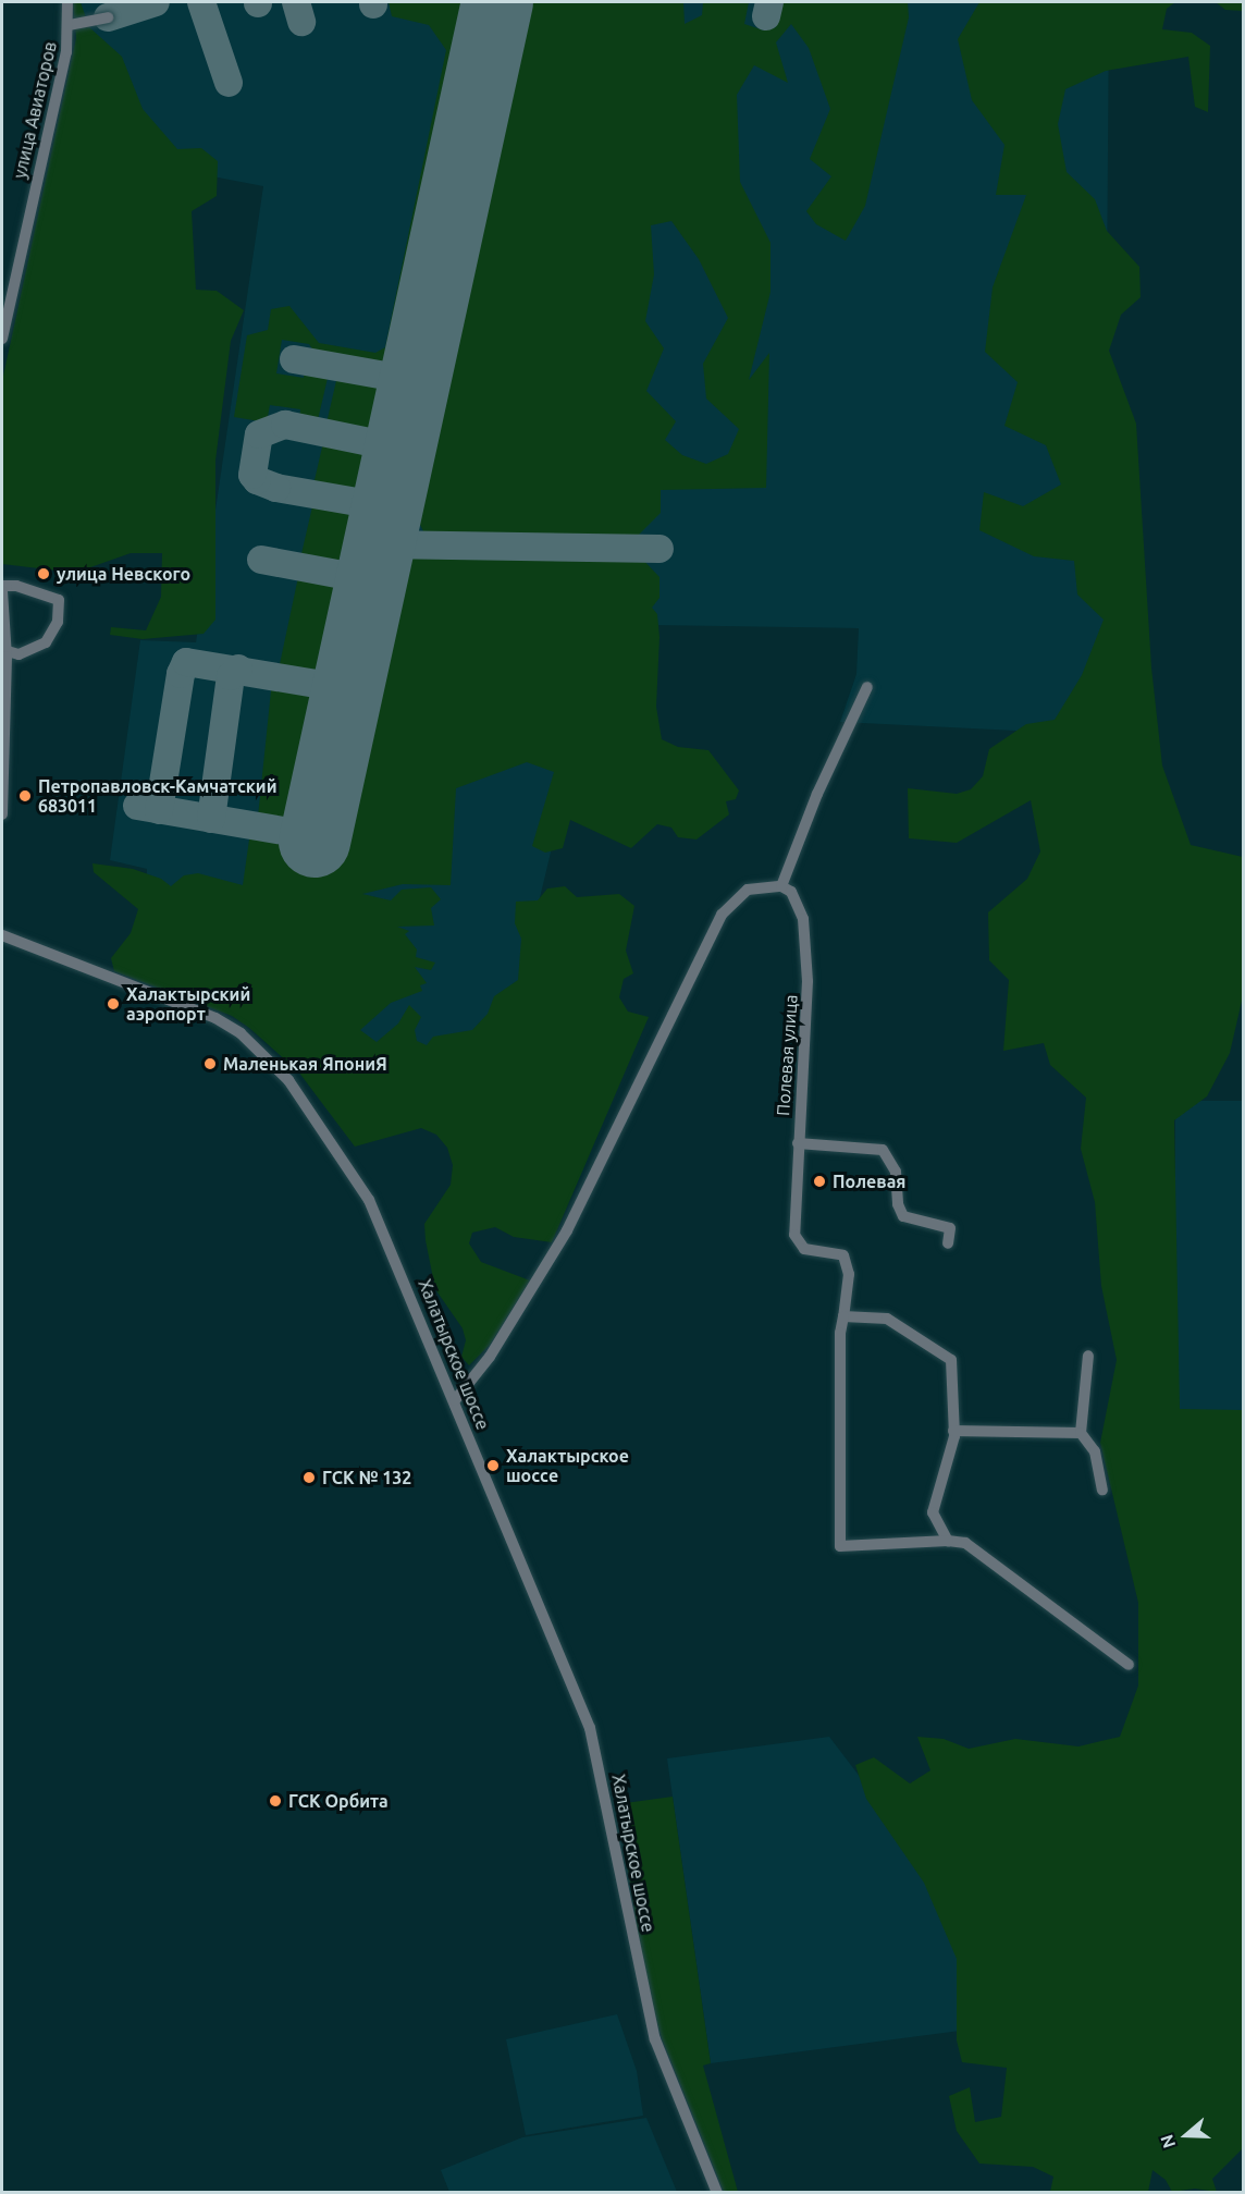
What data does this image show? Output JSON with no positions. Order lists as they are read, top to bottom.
{
  "streets": {
    "street": ["улица Авиаторов", "Полевая улица", "Халатырское шоссе"]
  },
  "places": [
    "улица Невского",
    "Петропавловск-Камчатский 683011",
    "Халактырский аэропорт",
    "Маленькая ЯпониЯ",
    "Полевая",
    "Халактырское шоссе",
    "ГСК № 132",
    "ГСК Орбита"
  ],
  "north": "left"
}
